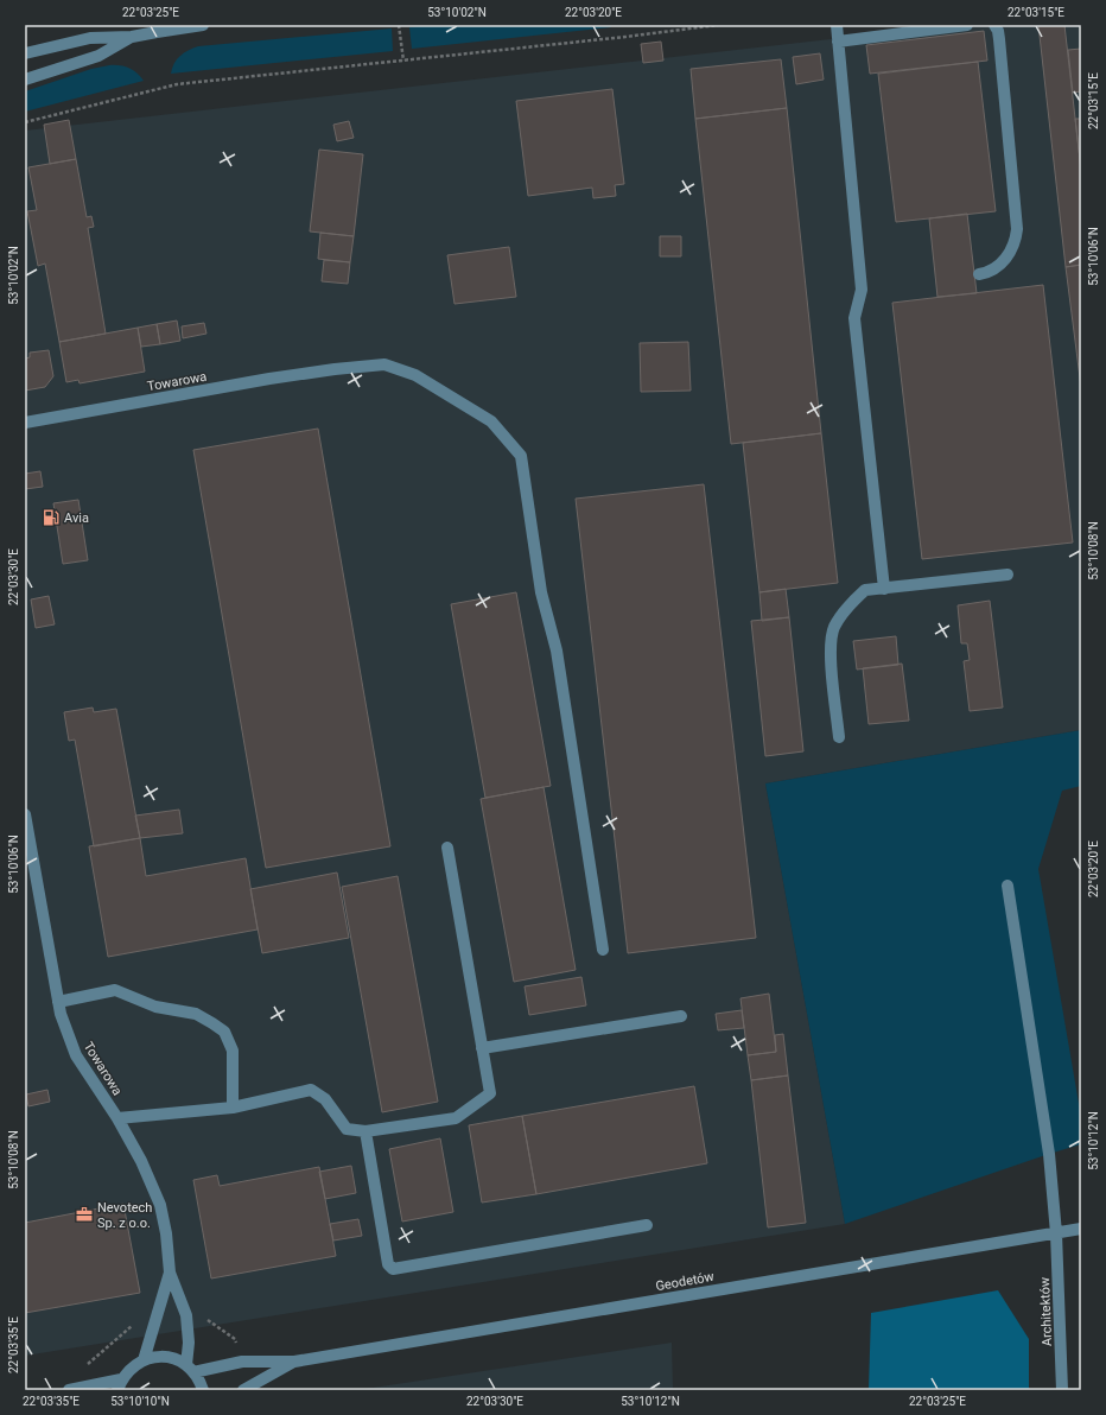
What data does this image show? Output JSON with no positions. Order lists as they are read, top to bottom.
{
  "streets": {
    "street": ["Towarowa", "Geodetów", "Architektów"]
  },
  "crossings": [
    ["Geodetów", "Architektów"]
  ],
  "places": {
    "fuel station": ["Avia"],
    "office": ["Nevotech Sp. z o.o."]
  },
  "coordinates": [
    "22°03'25\"E",
    "53°10'02\"N",
    "22°03'20\"E",
    "22°03'15\"E",
    "53°10'06\"N",
    "53°10'08\"N",
    "22°03'30\"E",
    "53°10'12\"N",
    "22°03'35\"E",
    "53°10'10\"N"
  ]
}
